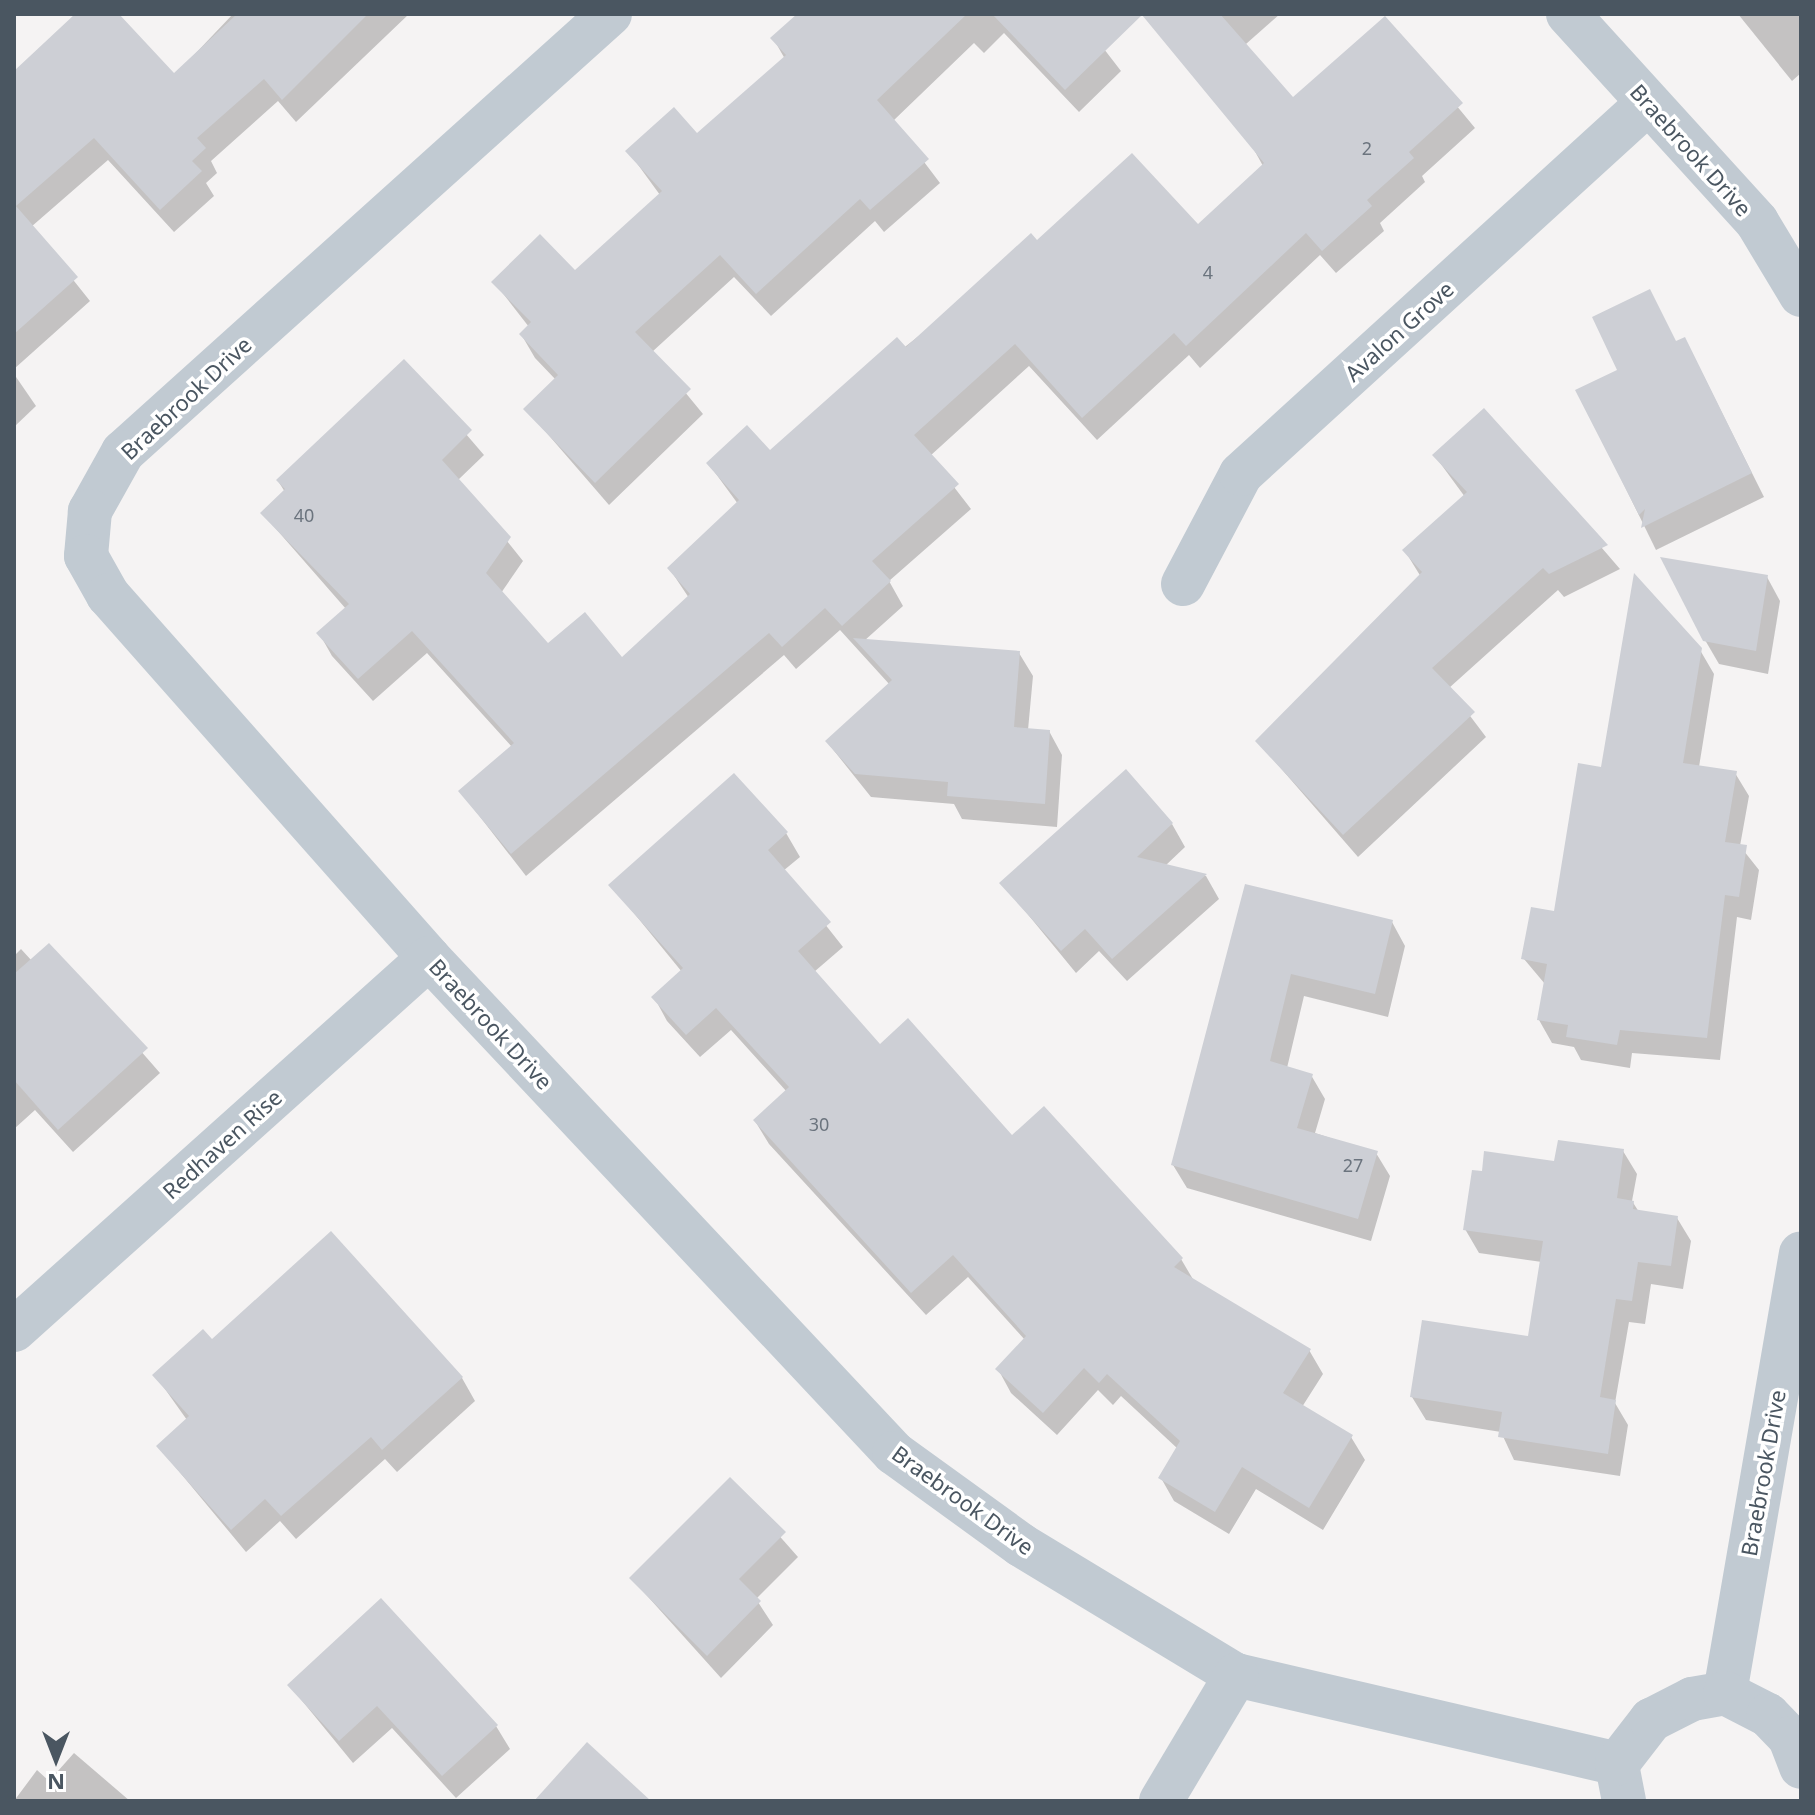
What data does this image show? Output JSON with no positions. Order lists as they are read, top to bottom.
{
  "streets": {
    "street": ["Braebrook Drive", "Avalon Grove", "Redhaven Rise"]
  },
  "crossings": [
    ["Braebrook Drive", "Avalon Grove"],
    ["Braebrook Drive", "Redhaven Rise"]
  ],
  "house_numbers": [
    "2",
    "4",
    "40",
    "30",
    "27"
  ],
  "north": "bottom"
}
